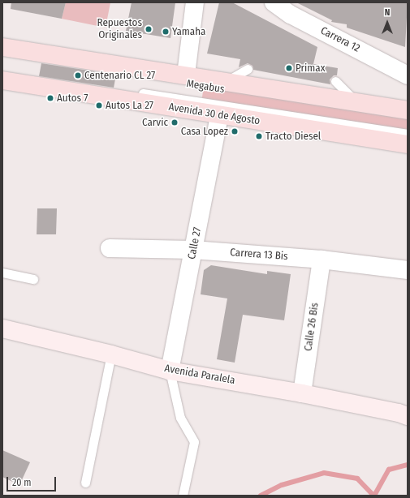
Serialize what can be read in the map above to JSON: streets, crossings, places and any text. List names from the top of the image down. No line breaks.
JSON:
{"streets":{"main road":["Avenida 30 de Agosto","Avenida Paralela"],"street":["Carrera 12","Calle 27","Carrera 13 Bis","Calle 26 Bis"],"lane":["Megabus"]},"crossings":[["Avenida 30 de Agosto","Calle 27"],["Calle 27","Carrera 13 Bis"],["Calle 27","Avenida Paralela"],["Carrera 13 Bis","Calle 26 Bis"],["Calle 26 Bis","Avenida Paralela"]],"places":["Repuestos Originales","Yamaha","Primax","Centenario CL 27","Autos 7","Autos La 27","Carvic","Casa Lopez","Tracto Diesel"],"scale_bar":"20 m","north":"top"}
